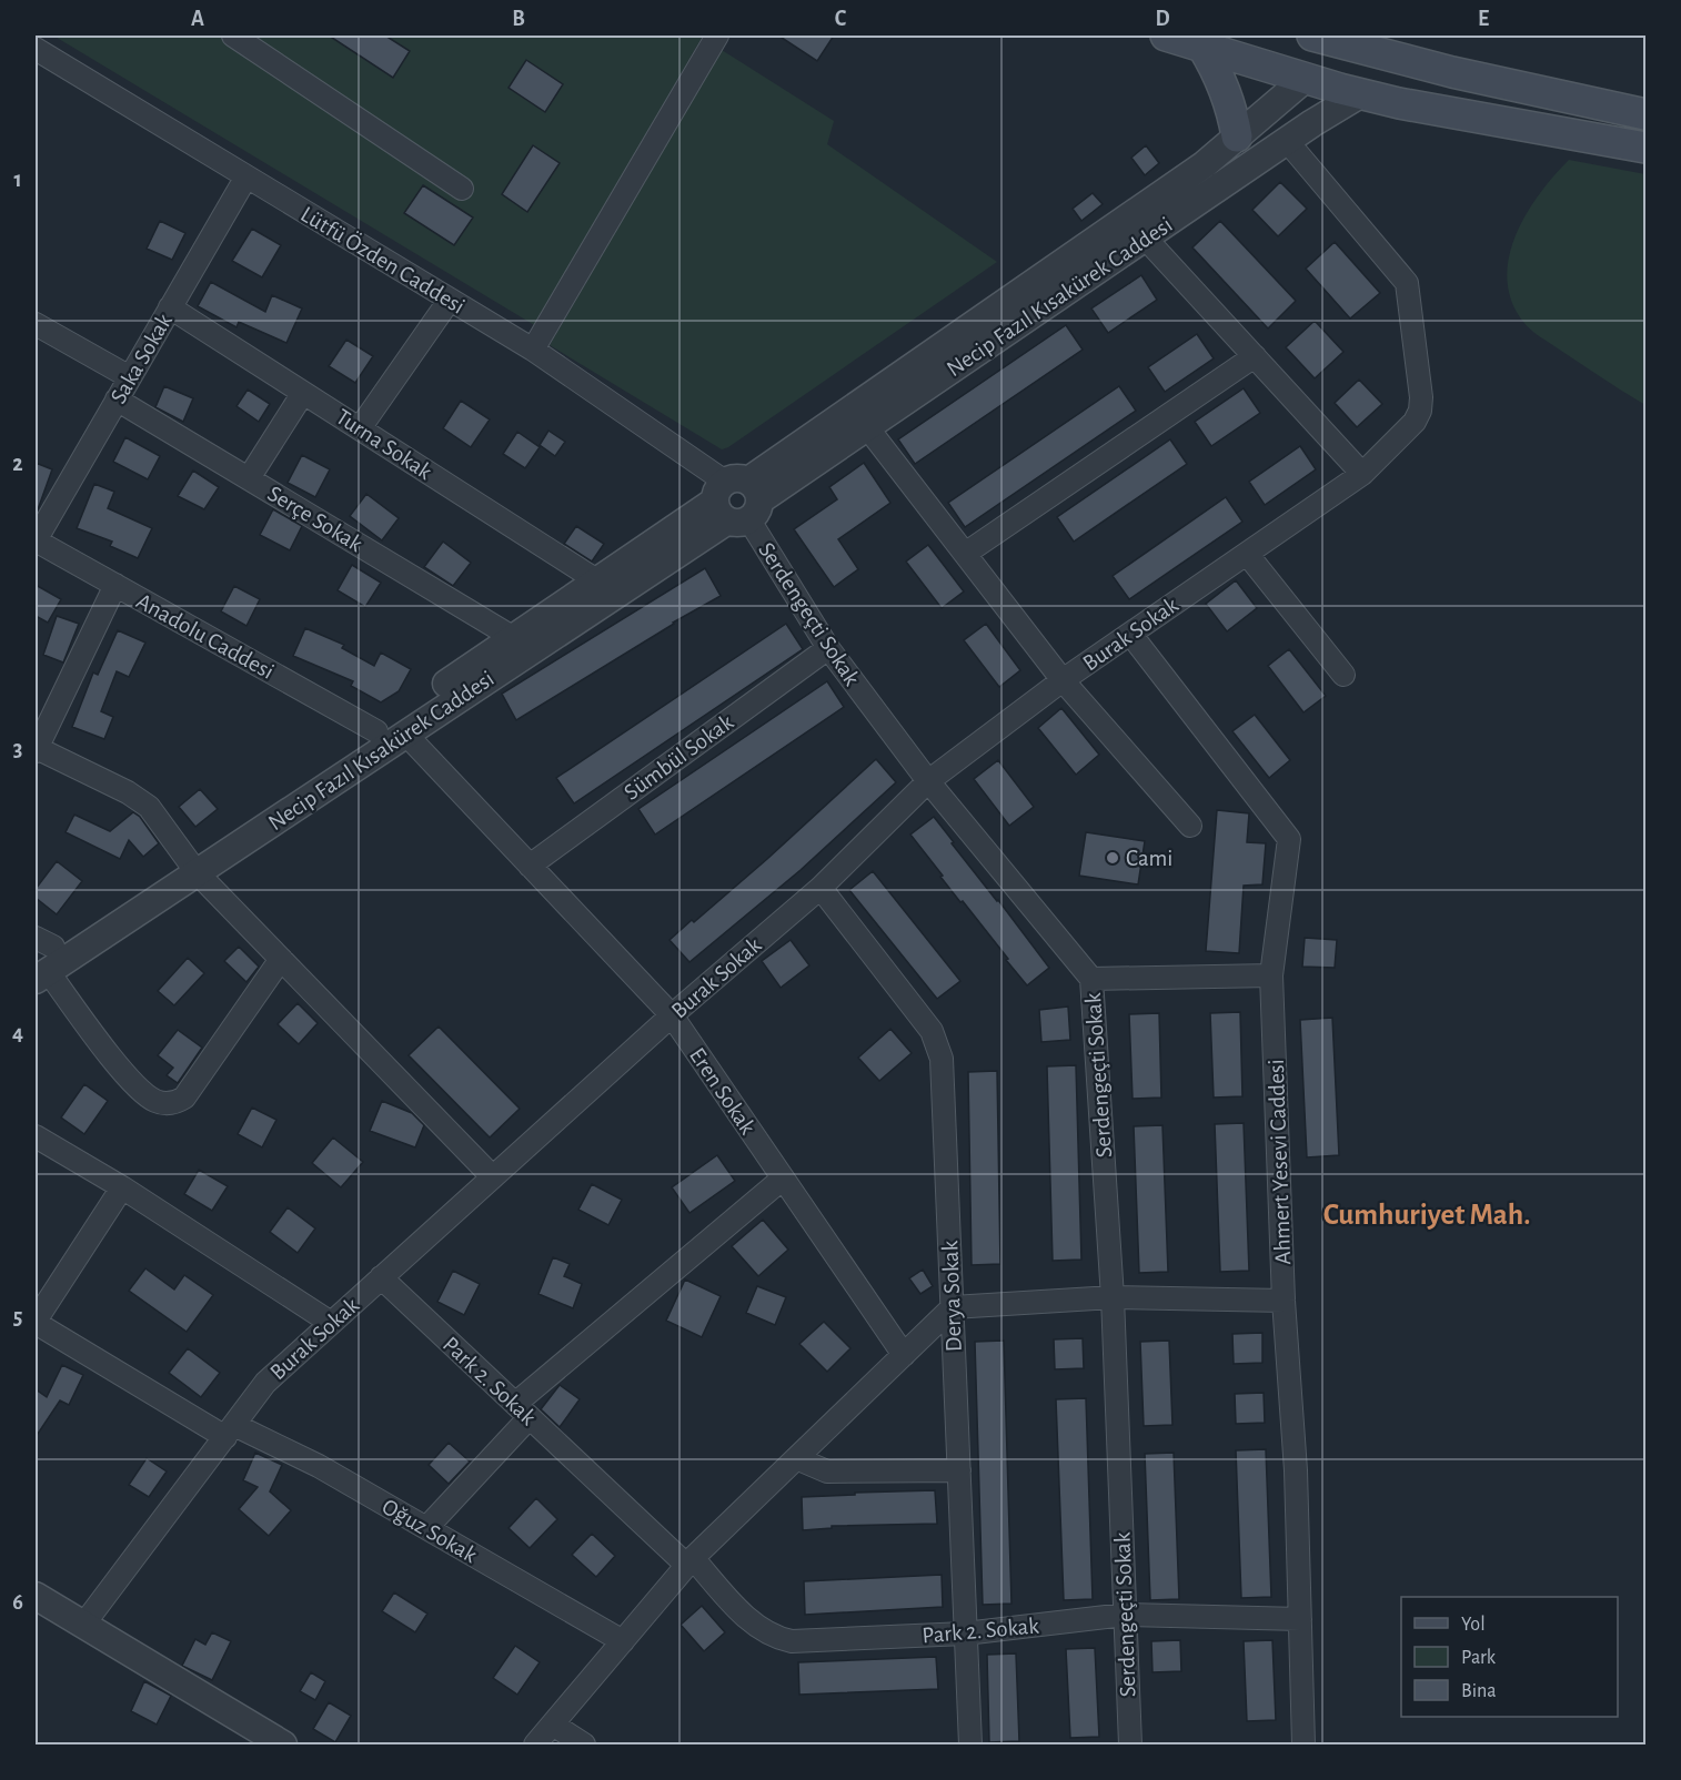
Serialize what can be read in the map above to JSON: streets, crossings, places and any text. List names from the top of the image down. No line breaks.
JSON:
{"streets":{"street":["Lütfü Özden Caddesi","Necip Fazıl Kısakürek Caddesi","Saka Sokak","Turna Sokak","Serçe Sokak","Serdengeçti Sokak","Burak Sokak","Anadolu Caddesi","Sümbül Sokak","Eren Sokak","Ahmert Yesevi Caddesi","Derya Sokak","Park 2. Sokak","Oğuz Sokak"]},"crossings":[["Lütfü Özden Caddesi","Necip Fazıl Kısakürek Caddesi"],["Lütfü Özden Caddesi","Saka Sokak"],["Lütfü Özden Caddesi","Serdengeçti Sokak"],["Necip Fazıl Kısakürek Caddesi","Turna Sokak"],["Necip Fazıl Kısakürek Caddesi","Serçe Sokak"],["Necip Fazıl Kısakürek Caddesi","Serdengeçti Sokak"],["Necip Fazıl Kısakürek Caddesi","Burak Sokak"],["Necip Fazıl Kısakürek Caddesi","Anadolu Caddesi"],["Necip Fazıl Kısakürek Caddesi","Eren Sokak"],["Saka Sokak","Turna Sokak"],["Saka Sokak","Serçe Sokak"],["Saka Sokak","Anadolu Caddesi"],["Serdengeçti Sokak","Burak Sokak"],["Serdengeçti Sokak","Sümbül Sokak"],["Serdengeçti Sokak","Park 2. Sokak"],["Burak Sokak","Eren Sokak"],["Burak Sokak","Ahmert Yesevi Caddesi"],["Burak Sokak","Derya Sokak"],["Burak Sokak","Park 2. Sokak"],["Burak Sokak","Oğuz Sokak"],["Sümbül Sokak","Eren Sokak"],["Ahmert Yesevi Caddesi","Park 2. Sokak"],["Derya Sokak","Park 2. Sokak"]],"districts":["Cumhuriyet Mah."],"places":["Cami"],"legend":["Yol","Park","Bina"],"grid":{"columns":["A","B","C","D","E"],"rows":["1","2","3","4","5","6"]}}
